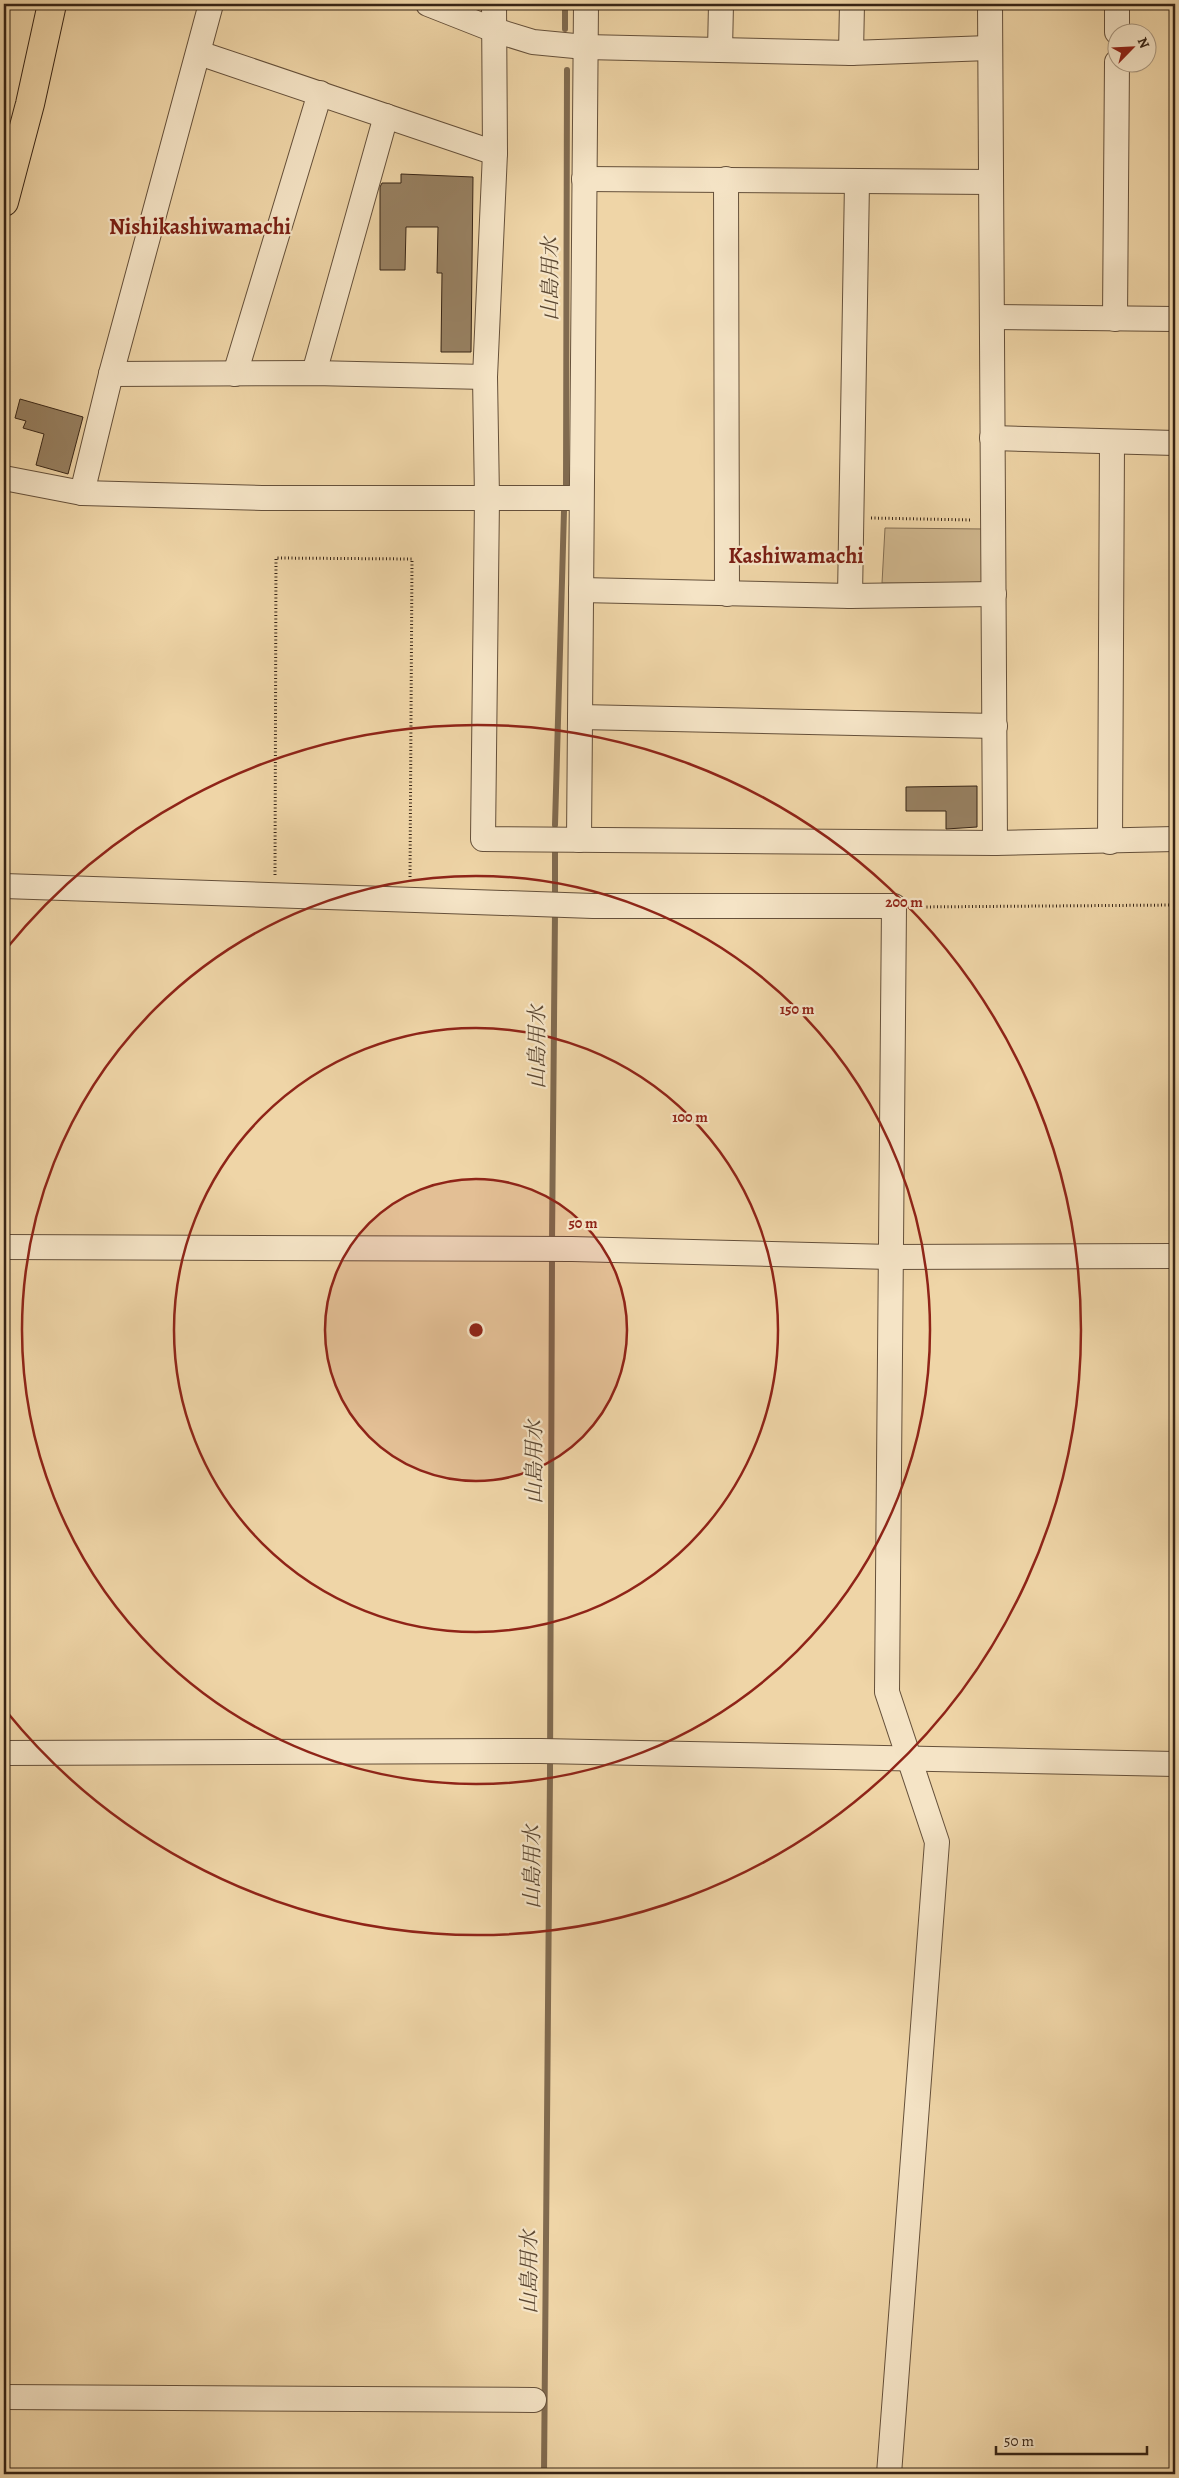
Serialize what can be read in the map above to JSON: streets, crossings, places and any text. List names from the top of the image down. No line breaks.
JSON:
{"districts":["Nishikashiwamachi","Kashiwamachi"],"water":["山島用水"],"scale_bar":"50 m","north":"top right","rings":["200 m","150 m","100 m","50 m"]}
